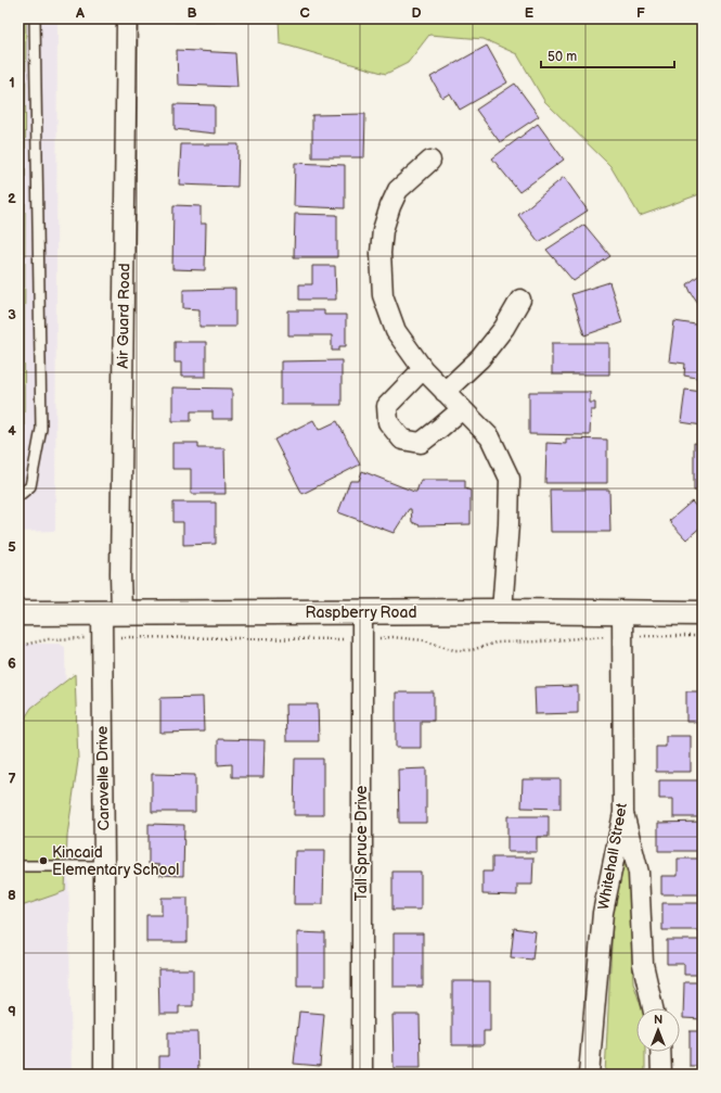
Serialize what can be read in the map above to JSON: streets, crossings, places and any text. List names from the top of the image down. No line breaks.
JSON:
{"streets":{"main road":["Raspberry Road"],"street":["Air Guard Road","Caravelle Drive","Tall Spruce Drive","Whitehall Street"]},"crossings":[["Air Guard Road","Raspberry Road"],["Air Guard Road","Caravelle Drive"],["Raspberry Road","Caravelle Drive"],["Raspberry Road","Tall Spruce Drive"],["Raspberry Road","Whitehall Street"]],"places":["Kincaid Elementary School"],"scale_bar":"50 m","north":"top","grid":{"columns":["A","B","C","D","E","F"],"rows":["1","2","3","4","5","6","7","8","9"]}}
